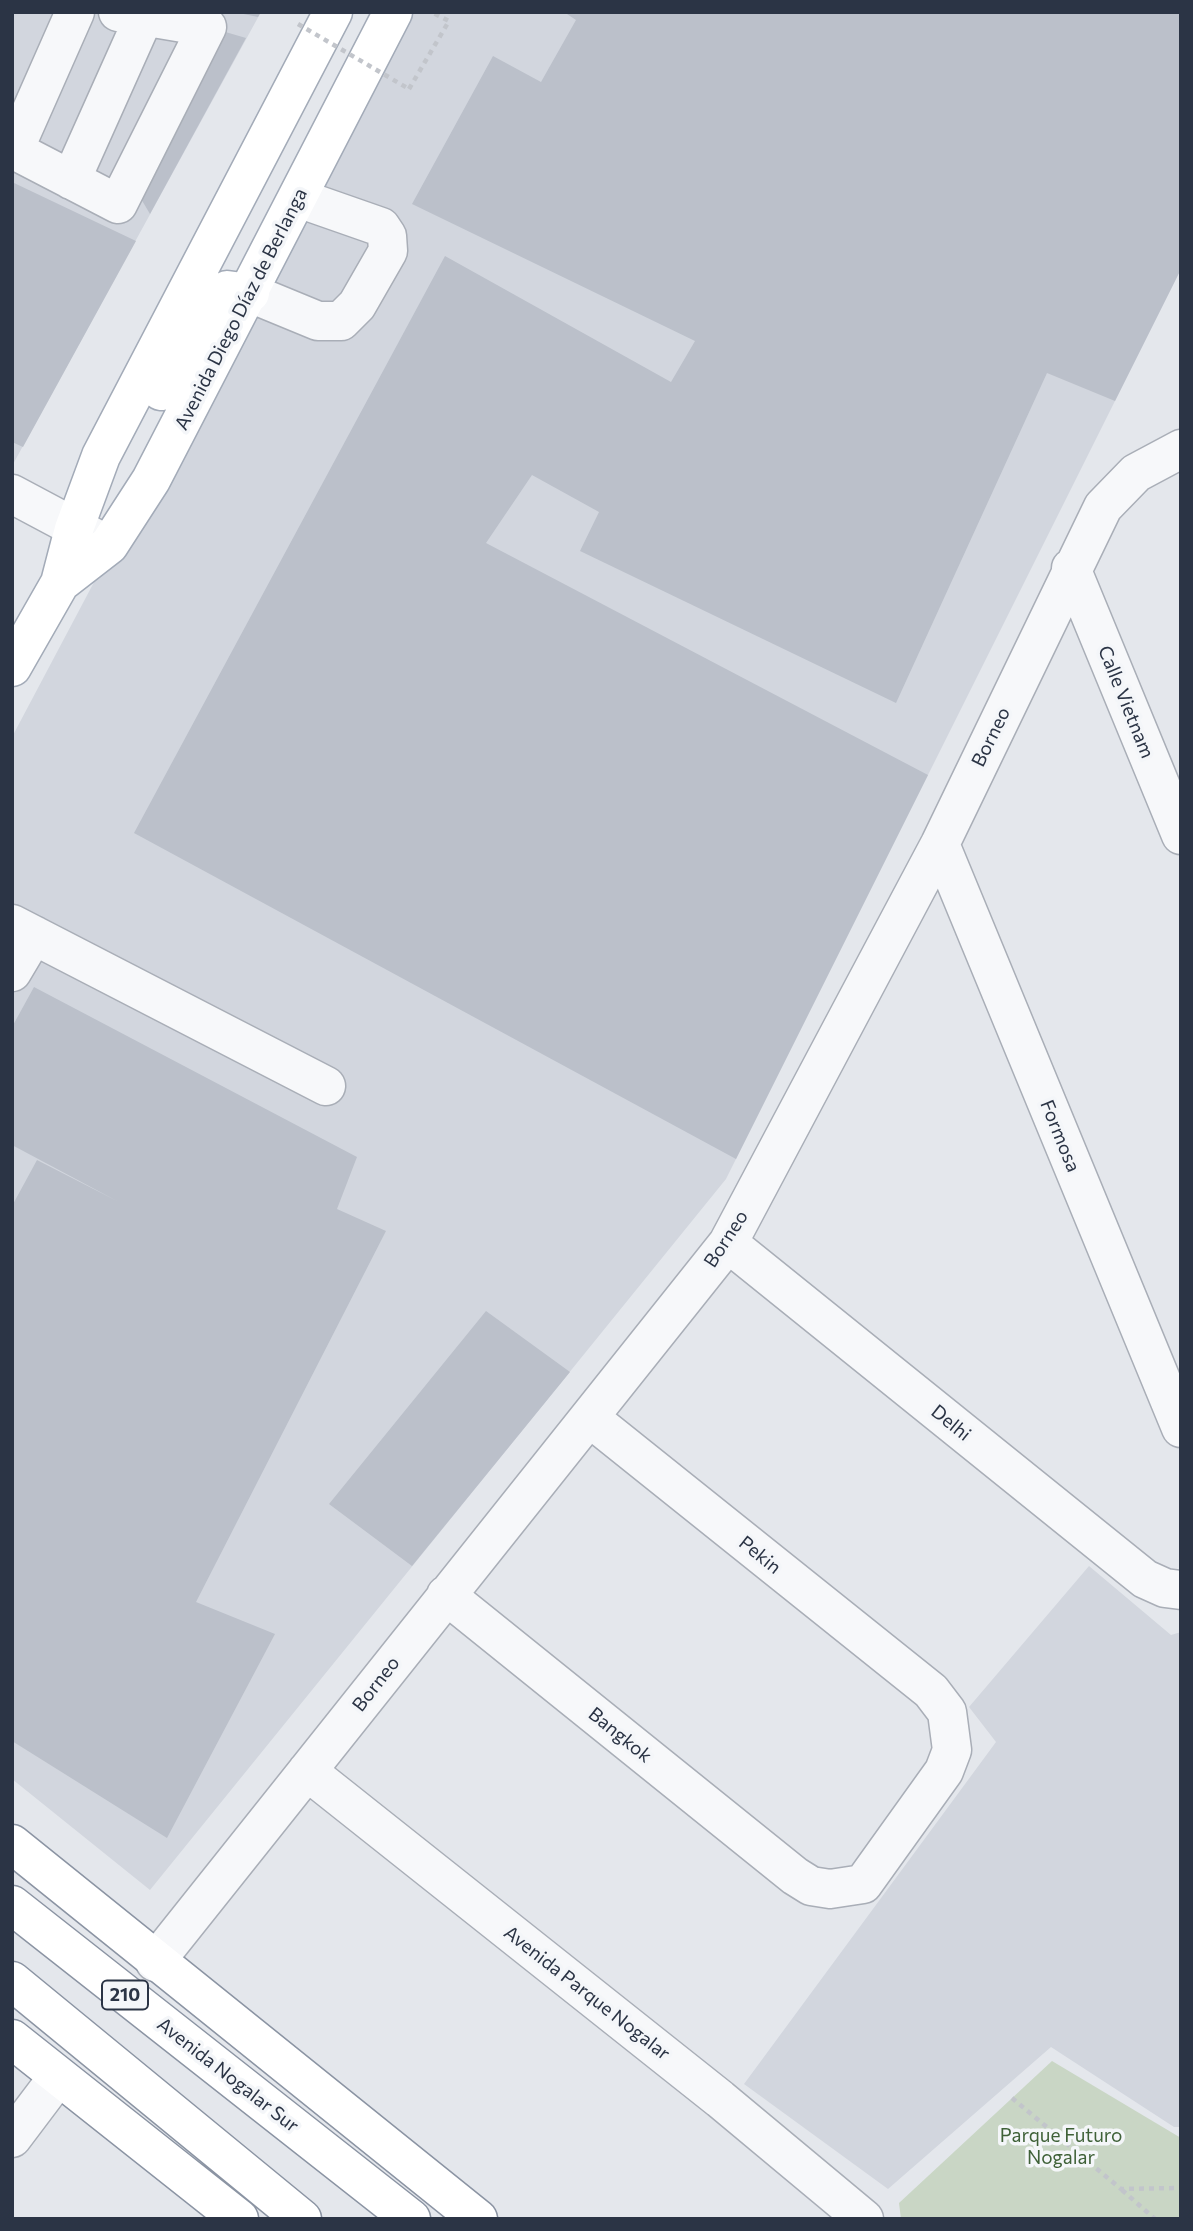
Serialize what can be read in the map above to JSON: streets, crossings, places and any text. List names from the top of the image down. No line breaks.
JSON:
{"streets":{"main road":["Avenida Diego Díaz de Berlanga","210","Avenida Nogalar Sur"],"street":["Calle Vietnam","Borneo","Formosa","Delhi","Pekin","Bangkok","Avenida Parque Nogalar"]},"crossings":[["Calle Vietnam","Borneo"],["Borneo","Formosa"],["Borneo","Delhi"],["Borneo","Pekin"],["Borneo","Bangkok"],["Borneo","Avenida Parque Nogalar"],["Pekin","Bangkok"]],"parks":["Parque Futuro Nogalar"]}
